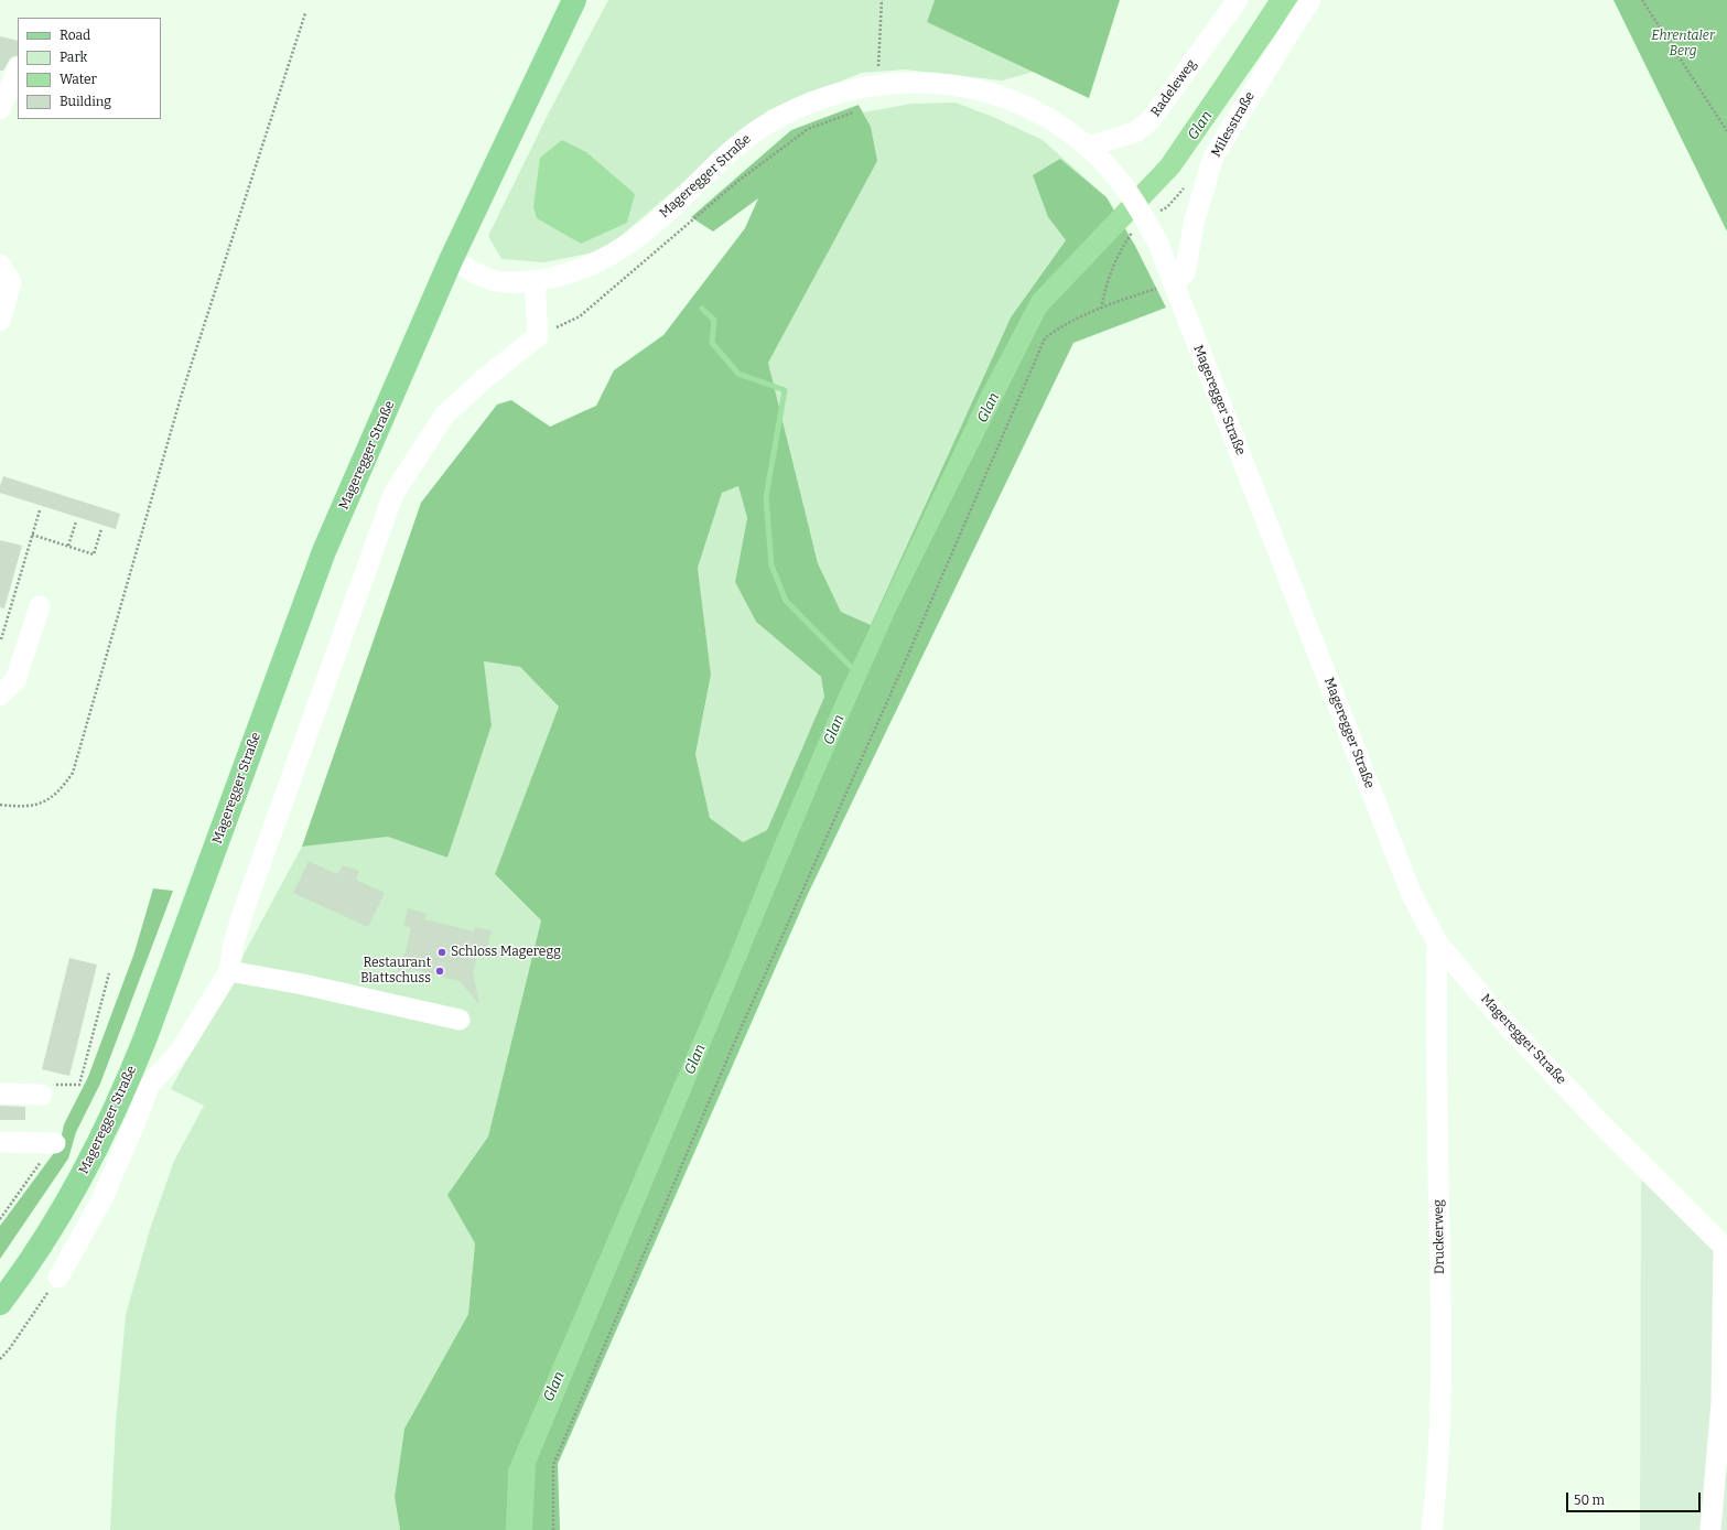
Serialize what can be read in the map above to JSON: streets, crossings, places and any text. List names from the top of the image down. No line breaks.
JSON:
{"streets":{"main road":["Mageregger Straße"],"street":["Radeleweg","Milesstraße","Druckerweg"]},"crossings":[["Radeleweg","Mageregger Straße"],["Milesstraße","Mageregger Straße"],["Mageregger Straße","Druckerweg"]],"water":["Glan"],"parks":["Ehrentaler Berg"],"places":["Schloss Mageregg","Restaurant Blattschuss"],"legend":["Road","Park","Water","Building"],"scale_bar":"50 m"}
